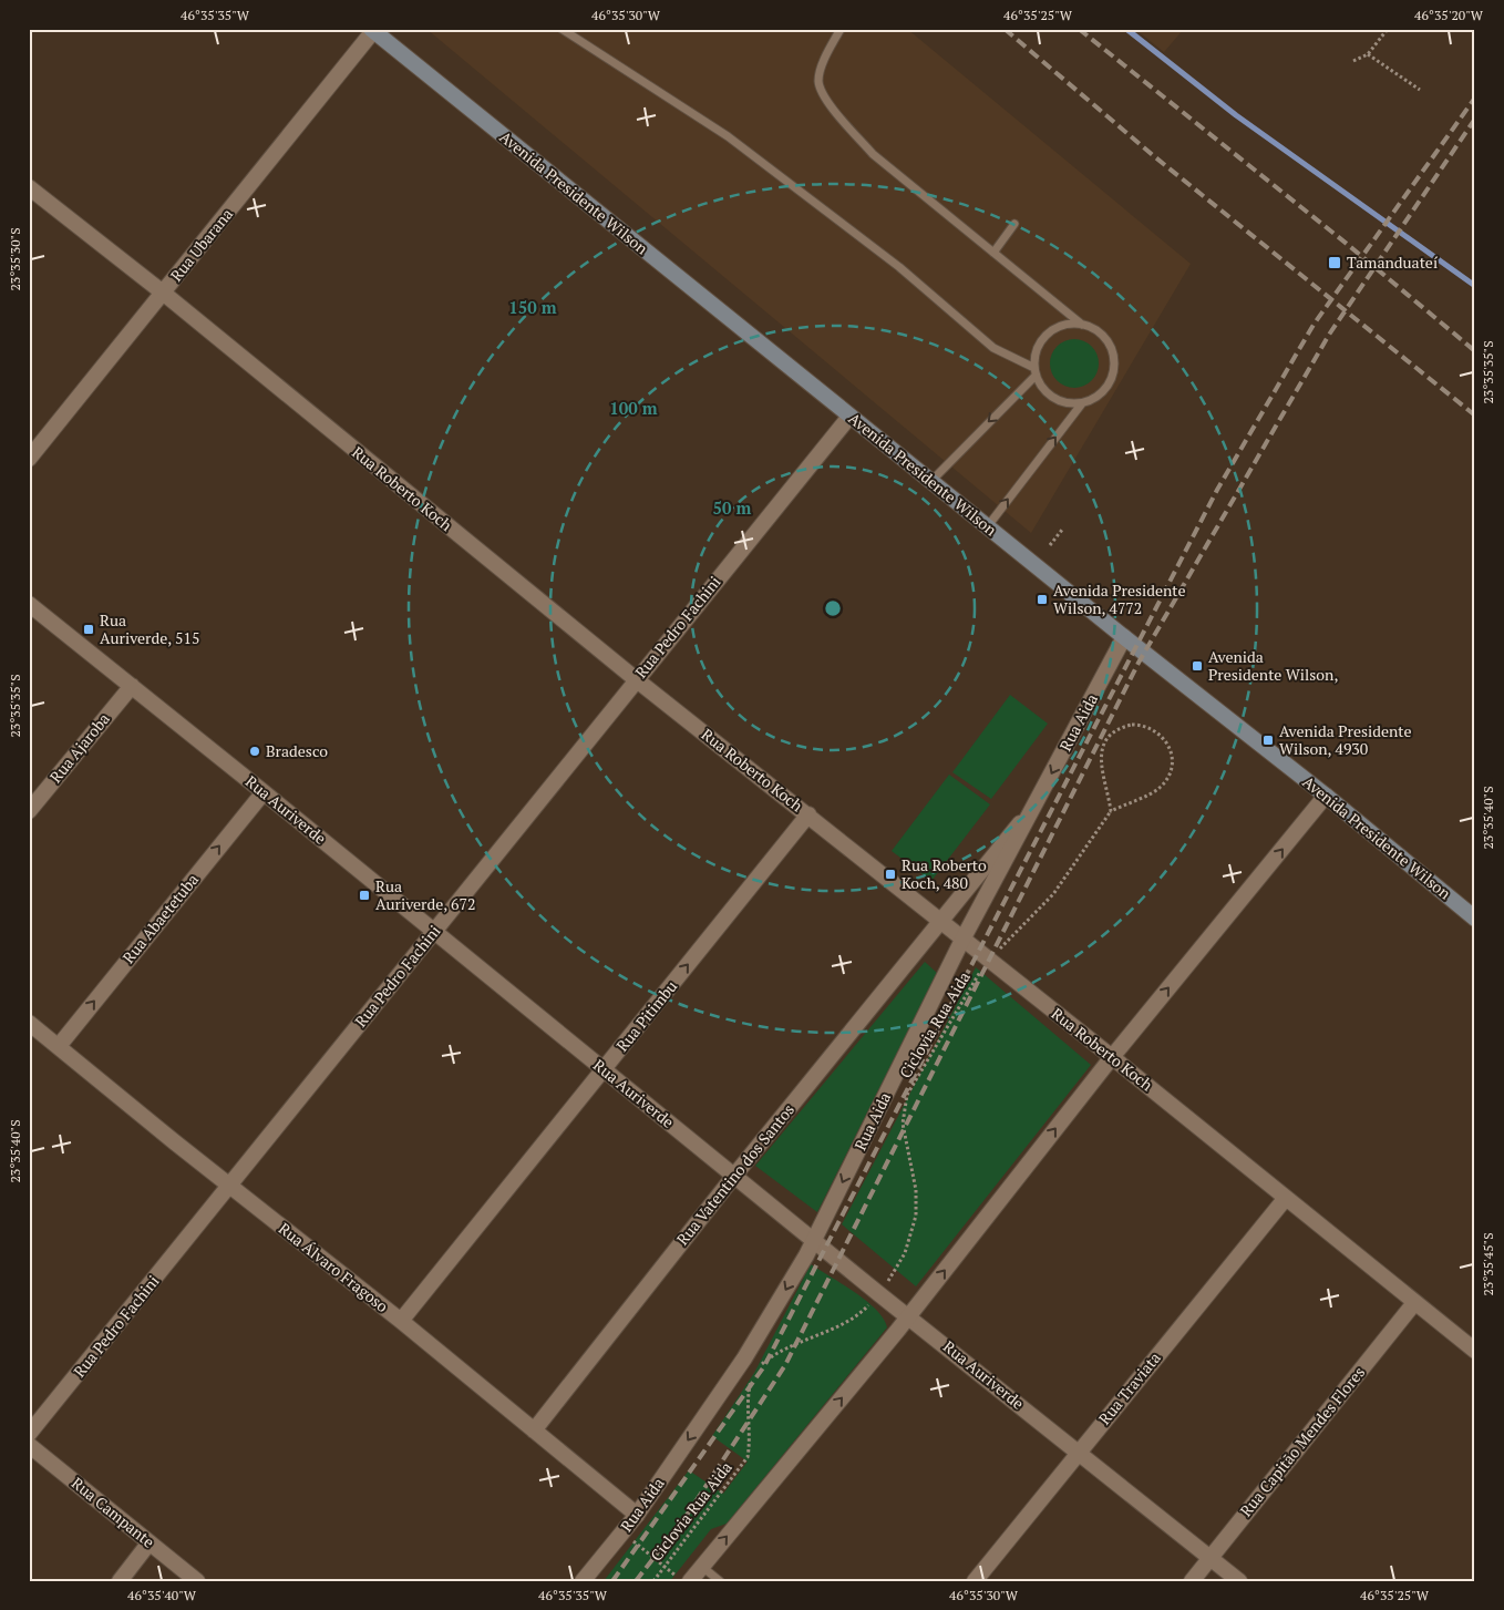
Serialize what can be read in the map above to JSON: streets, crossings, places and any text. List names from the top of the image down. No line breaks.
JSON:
{"streets":{"main road":["Avenida Presidente Wilson"],"street":["Rua Ubarana","Rua Roberto Koch","Rua Pedro Fachini","Rua Aida","Rua Ajaroba","Rua Auriverde","Rua Abaetetuba","Rua Pitimbu","Rua Vatentino dos Santos","Rua Álvaro Fragoso","Rua Traviata","Rua Capitão Mendes Flores","Rua Campante"],"path":["Ciclovia Rua Aida"]},"crossings":[["Avenida Presidente Wilson","Rua Ubarana"],["Avenida Presidente Wilson","Rua Pedro Fachini"],["Avenida Presidente Wilson","Rua Aida"],["Rua Ubarana","Rua Roberto Koch"],["Rua Roberto Koch","Rua Pedro Fachini"],["Rua Roberto Koch","Rua Aida"],["Rua Roberto Koch","Rua Pitimbu"],["Rua Roberto Koch","Ciclovia Rua Aida"],["Rua Roberto Koch","Rua Vatentino dos Santos"],["Rua Roberto Koch","Rua Traviata"],["Rua Roberto Koch","Rua Capitão Mendes Flores"],["Rua Pedro Fachini","Rua Auriverde"],["Rua Pedro Fachini","Rua Álvaro Fragoso"],["Rua Aida","Rua Auriverde"],["Rua Aida","Rua Vatentino dos Santos"],["Rua Aida","Rua Álvaro Fragoso"],["Rua Ajaroba","Rua Auriverde"],["Rua Auriverde","Rua Abaetetuba"],["Rua Auriverde","Rua Pitimbu"],["Rua Auriverde","Ciclovia Rua Aida"],["Rua Auriverde","Rua Vatentino dos Santos"],["Rua Auriverde","Rua Traviata"],["Rua Auriverde","Rua Capitão Mendes Flores"],["Rua Abaetetuba","Rua Álvaro Fragoso"],["Rua Pitimbu","Rua Álvaro Fragoso"],["Rua Vatentino dos Santos","Rua Álvaro Fragoso"]],"one_way":["Rua Abaetetuba","Rua Pitimbu"],"places":{"transit":["Tamanduateí","Avenida Presidente Wilson, 4772","Rua Auriverde, 515","Avenida Presidente Wilson,","Avenida Presidente Wilson, 4930","Rua Roberto Koch, 480","Rua Auriverde, 672"],"other":["Bradesco"]},"coordinates":["46°35'35\"W","46°35'30\"W","46°35'25\"W","46°35'20\"W","23°35'30\"S","23°35'35\"S","23°35'40\"S","23°35'45\"S","46°35'40\"W"],"rings":["150 m","100 m","50 m"]}
